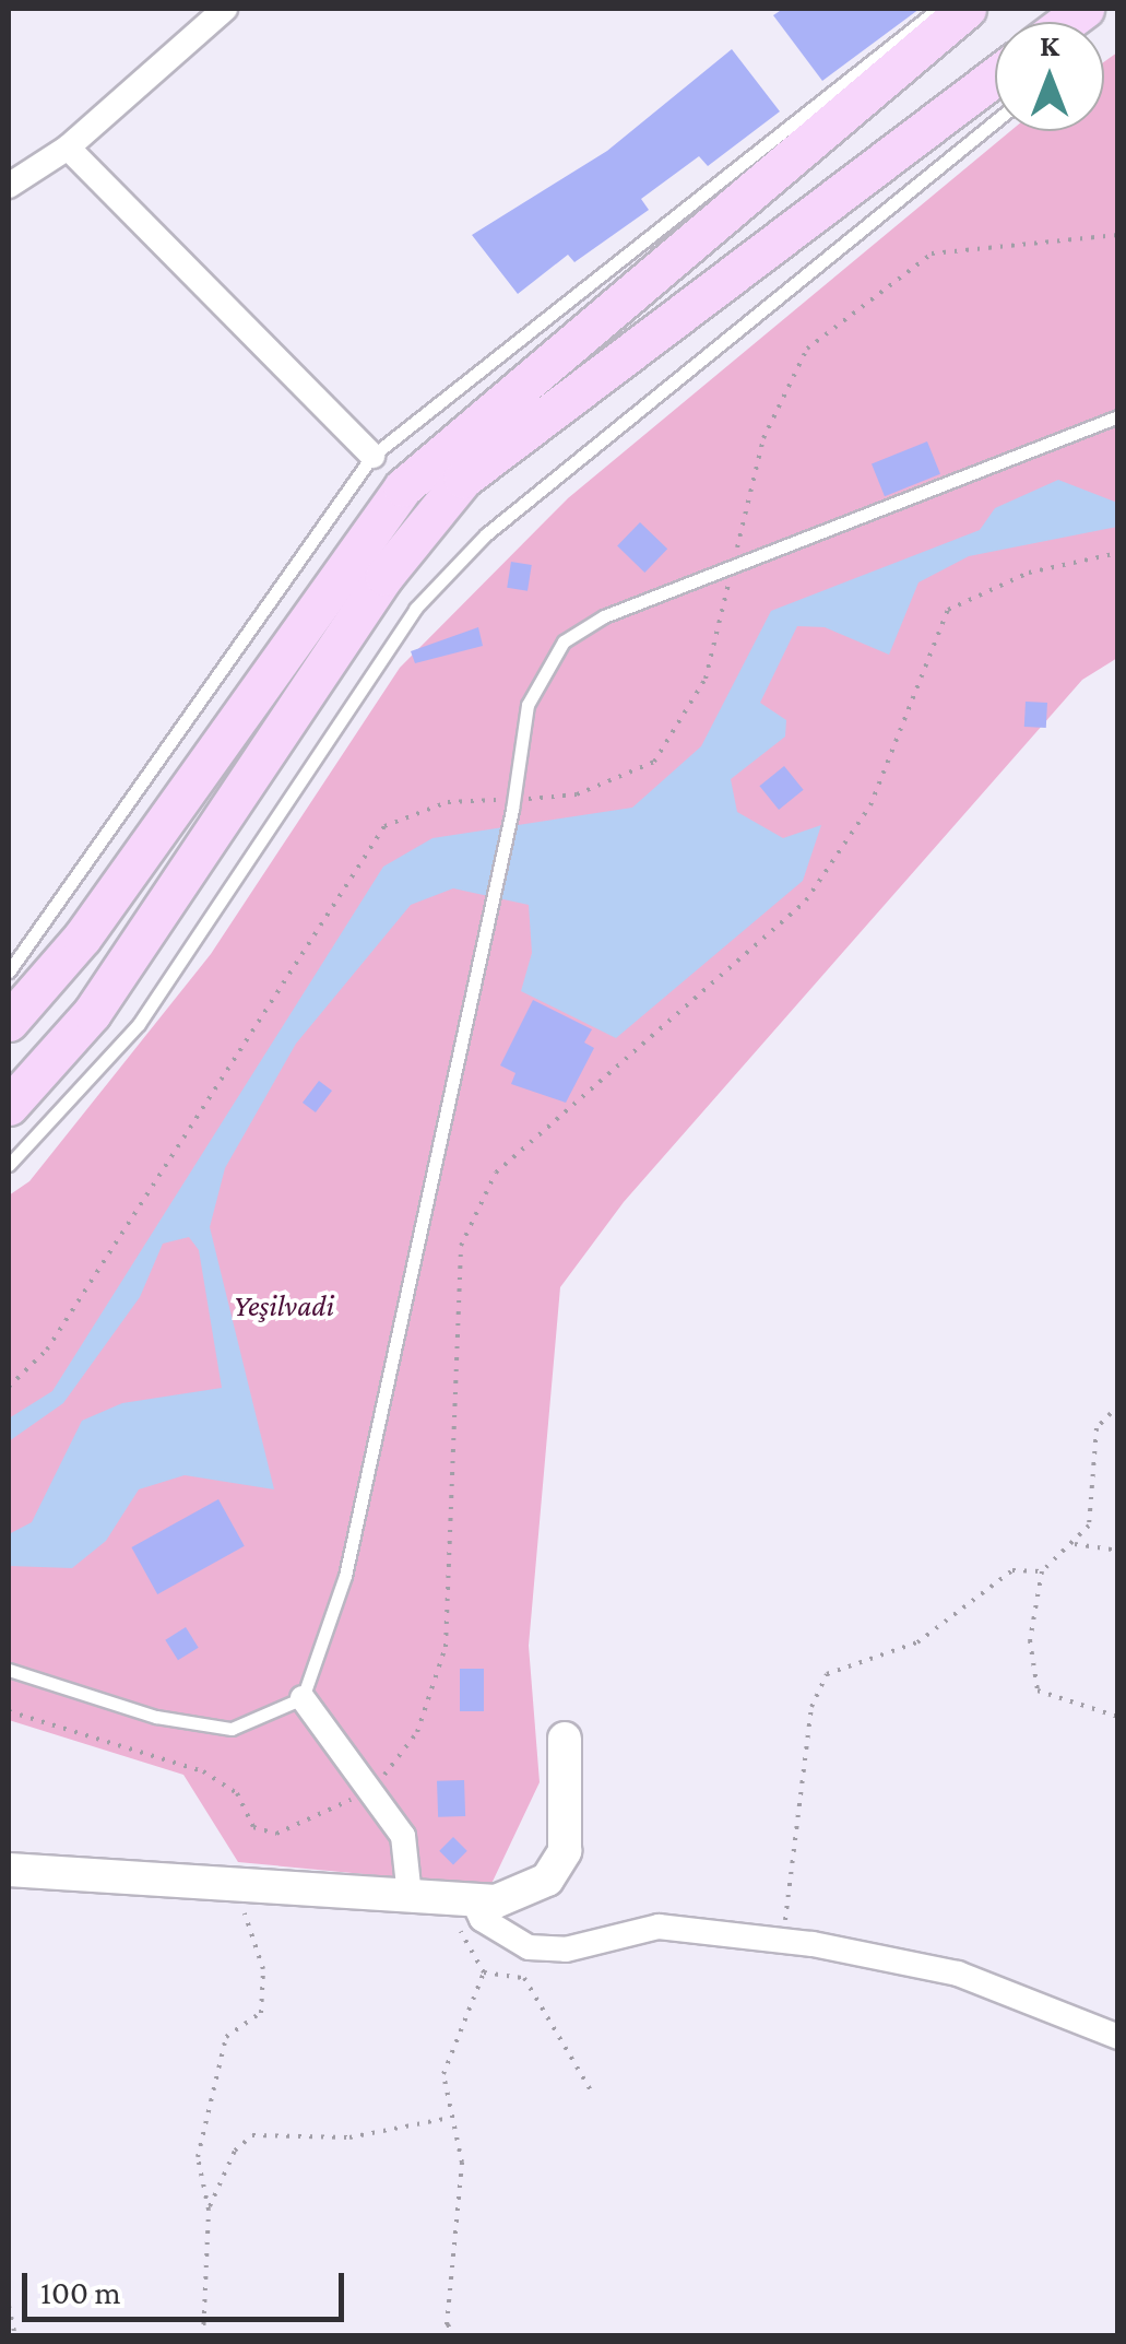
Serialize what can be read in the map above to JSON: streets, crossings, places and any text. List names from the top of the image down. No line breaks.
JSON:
{"parks":["Yeşilvadi"],"scale_bar":"100 m","north":"top"}
